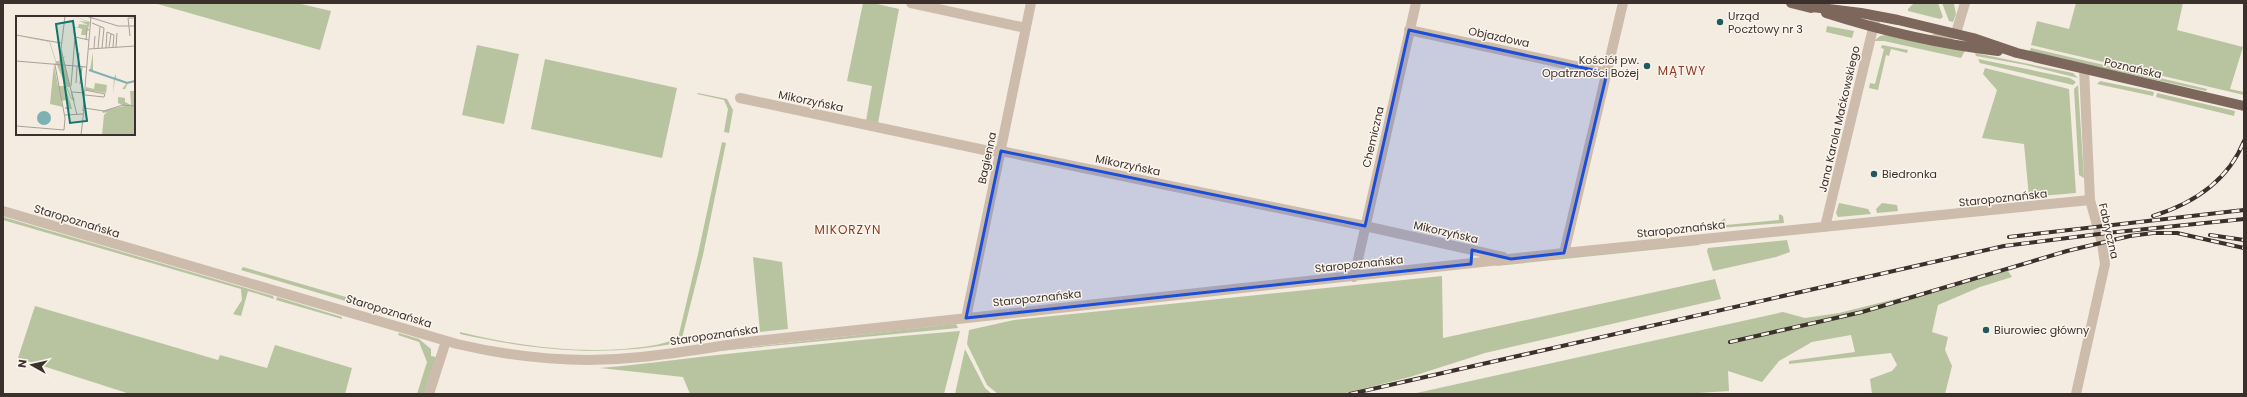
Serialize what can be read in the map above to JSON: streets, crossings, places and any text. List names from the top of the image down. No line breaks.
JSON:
{"streets":{"main road":["Poznańska"],"street":["Objazdowa","Mikorzyńska","Jana Karola Maćkowskiego","Chemiczna","Bagienna","Staropoznańska","Fabryczna"]},"crossings":[["Objazdowa","Chemiczna"],["Poznańska","Jana Karola Maćkowskiego"],["Poznańska","Fabryczna"],["Mikorzyńska","Chemiczna"],["Mikorzyńska","Bagienna"],["Mikorzyńska","Staropoznańska"],["Jana Karola Maćkowskiego","Staropoznańska"],["Chemiczna","Staropoznańska"],["Bagienna","Staropoznańska"],["Staropoznańska","Fabryczna"]],"districts":["MĄTWY","MIKORZYN"],"places":["Urząd Pocztowy nr 3","Kościół pw. Opatrzności Bożej","Biedronka","Biurowiec główny"],"north":"left"}
